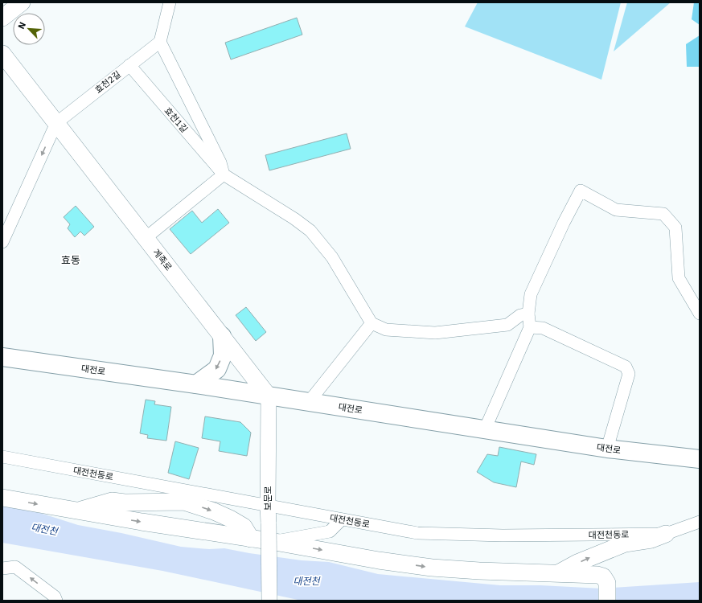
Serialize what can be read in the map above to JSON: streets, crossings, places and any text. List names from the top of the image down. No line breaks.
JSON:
{"streets":{"main road":["계족로","대전로"],"street":["효천2길","효천1길","대전천동로","보문로"]},"crossings":[["효천2길","효천1길"],["효천2길","계족로"],["계족로","대전로"],["계족로","보문로"],["대전로","보문로"],["대전천동로","보문로"]],"districts":["효동"],"water":["대전천"],"north":"top left"}
